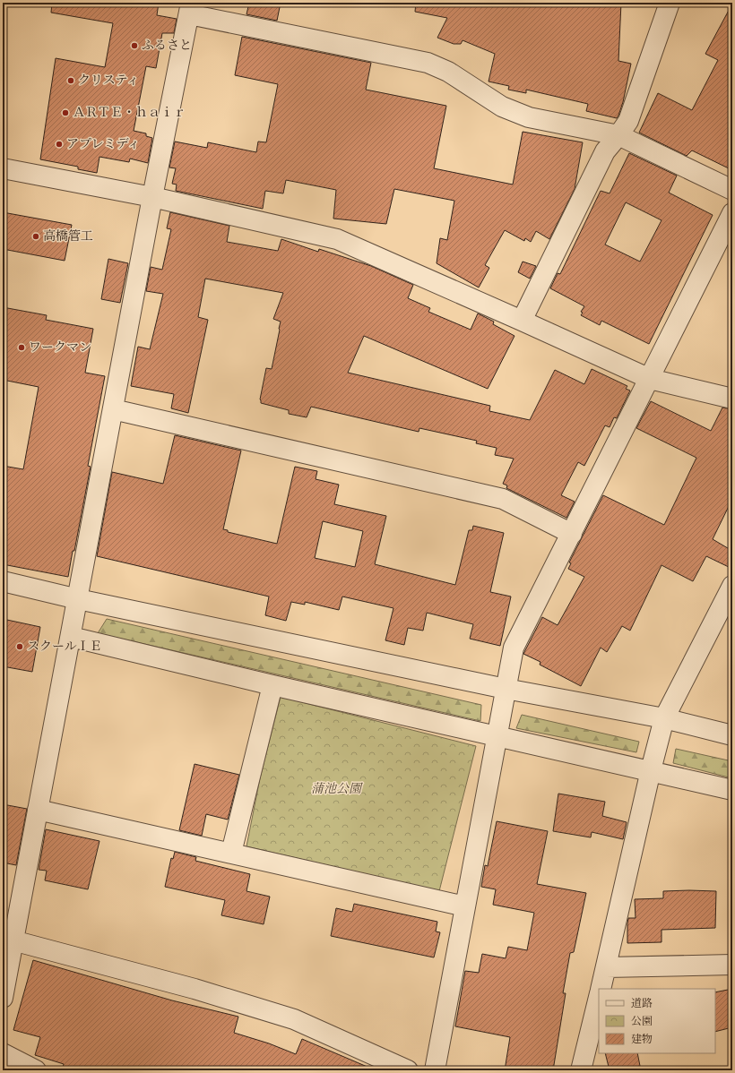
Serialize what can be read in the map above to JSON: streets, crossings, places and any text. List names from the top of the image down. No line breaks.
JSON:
{"parks":["蒲池公園"],"places":["ふるさと","クリスティ","ＡＲＴＥ・ｈａｉｒ","アプレミディ","高橋管工","ワークマン","スクールＩＥ"],"legend":["道路","公園","建物"]}
